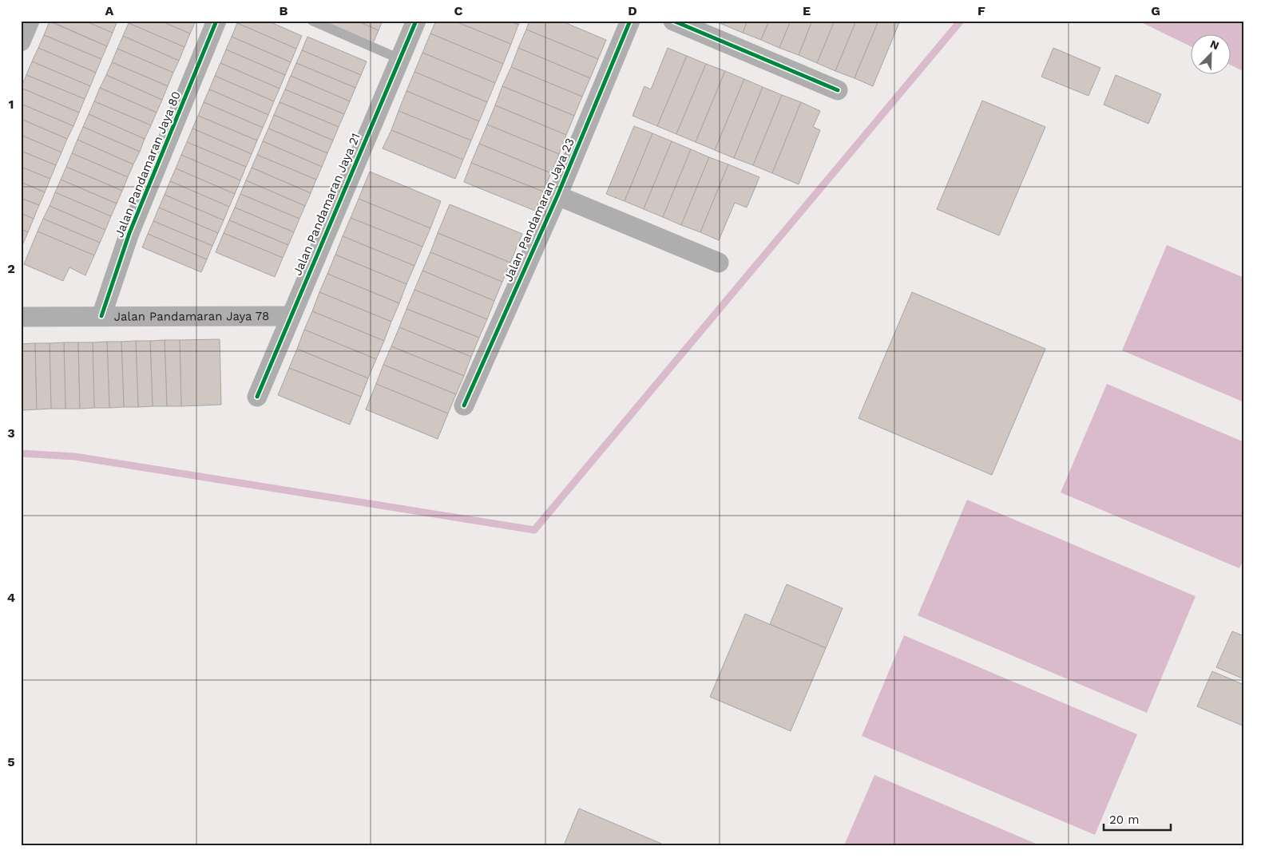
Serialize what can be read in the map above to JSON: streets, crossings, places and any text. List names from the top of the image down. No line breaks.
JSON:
{"streets":{"street":["Jalan Pandamaran Jaya 80","Jalan Pandamaran Jaya 21","Jalan Pandamaran Jaya 23","Jalan Pandamaran Jaya 78"]},"crossings":[["Jalan Pandamaran Jaya 80","Jalan Pandamaran Jaya 78"],["Jalan Pandamaran Jaya 21","Jalan Pandamaran Jaya 78"]],"scale_bar":"20 m","north":"top right","grid":{"columns":["A","B","C","D","E","F","G"],"rows":["1","2","3","4","5"]}}
